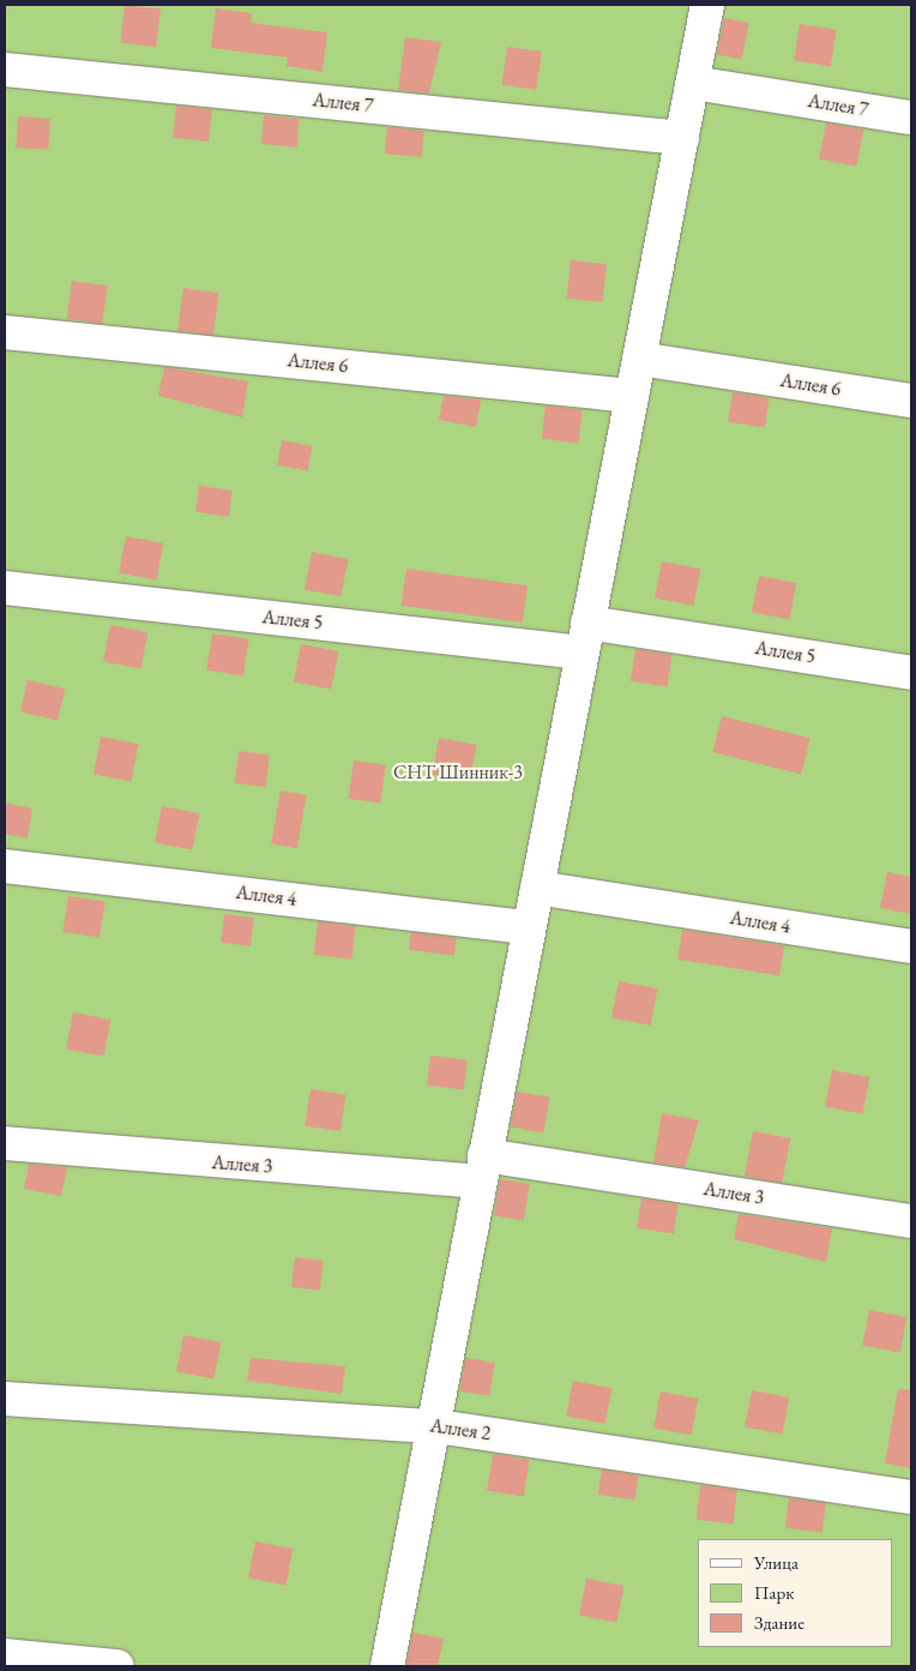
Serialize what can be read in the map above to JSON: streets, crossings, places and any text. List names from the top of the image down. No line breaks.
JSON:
{"streets":{"lane":["Аллея 7","Аллея 6","Аллея 5","Аллея 4","Аллея 3","Аллея 2"]},"parks":["СНТ Шинник-3"],"legend":["Улица","Парк","Здание"]}
